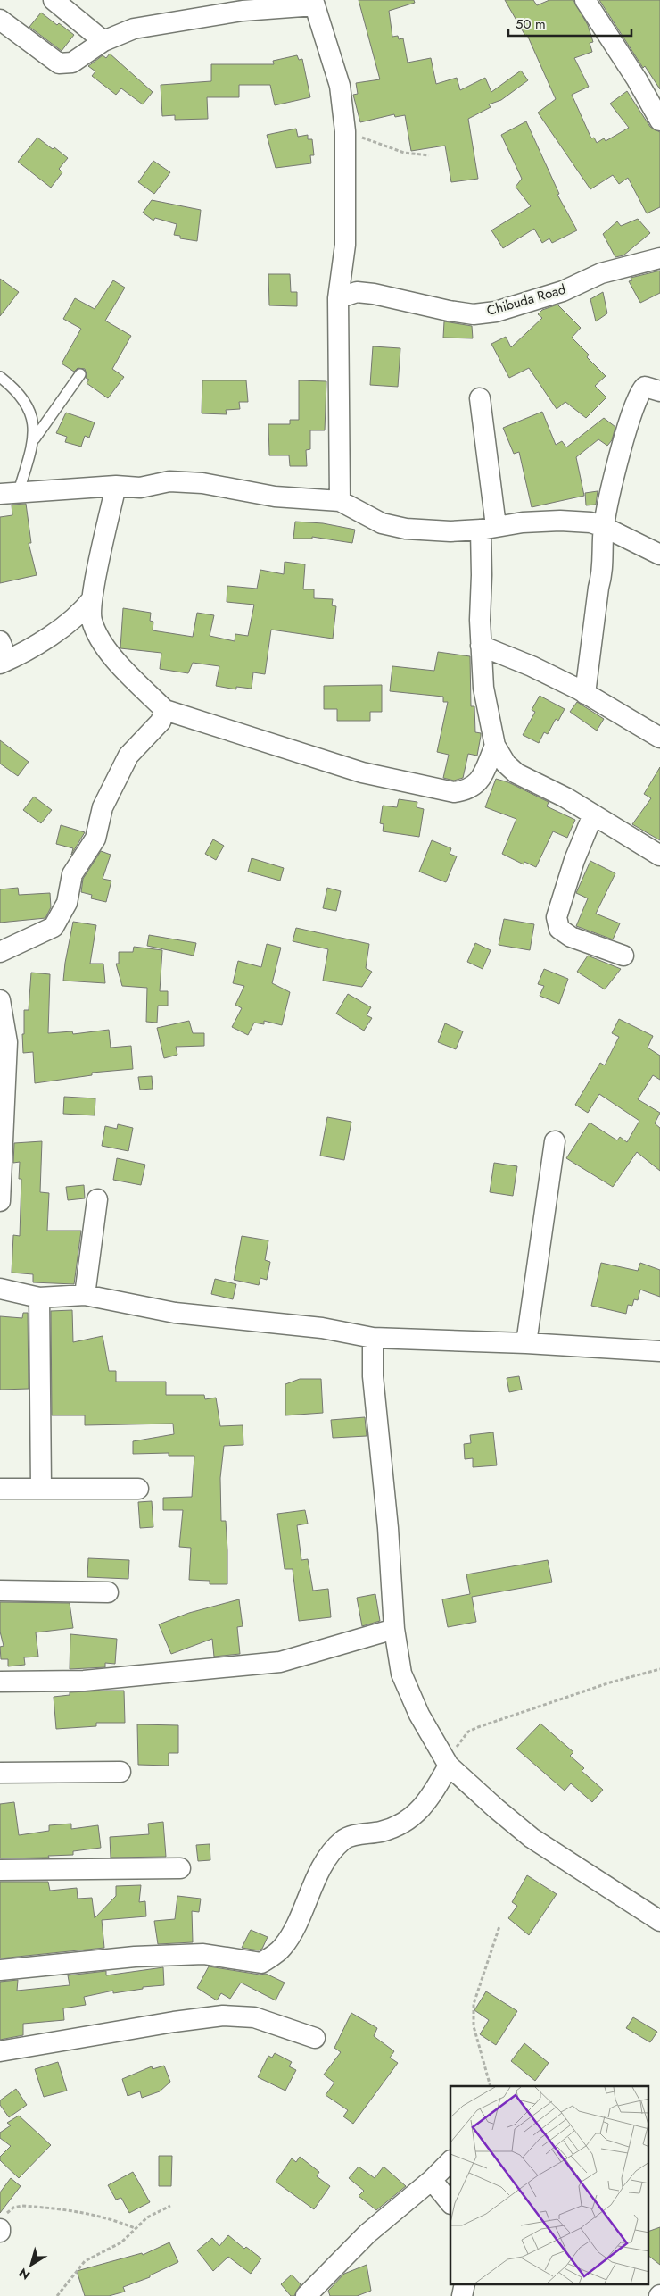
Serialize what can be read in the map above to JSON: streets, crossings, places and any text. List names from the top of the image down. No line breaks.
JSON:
{"streets":{"street":["Chibuda Road"]},"scale_bar":"50 m","north":"bottom left"}
